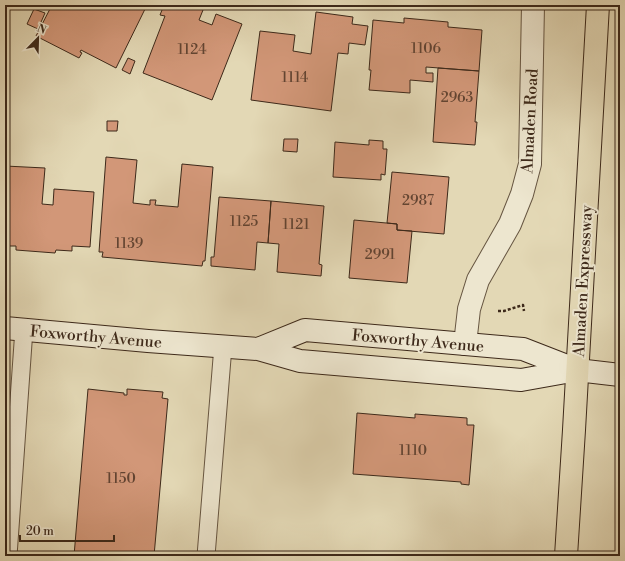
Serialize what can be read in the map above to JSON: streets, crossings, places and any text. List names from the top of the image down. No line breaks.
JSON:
{"streets":{"main road":["Almaden Expressway"],"street":["Almaden Road","Foxworthy Avenue"]},"crossings":[["Almaden Road","Foxworthy Avenue"],["Almaden Expressway","Foxworthy Avenue"]],"house_numbers":["1106","1124","1114","2963","2987","1125","1121","1139","2991","1110","1150"],"scale_bar":"20 m","north":"top right"}
